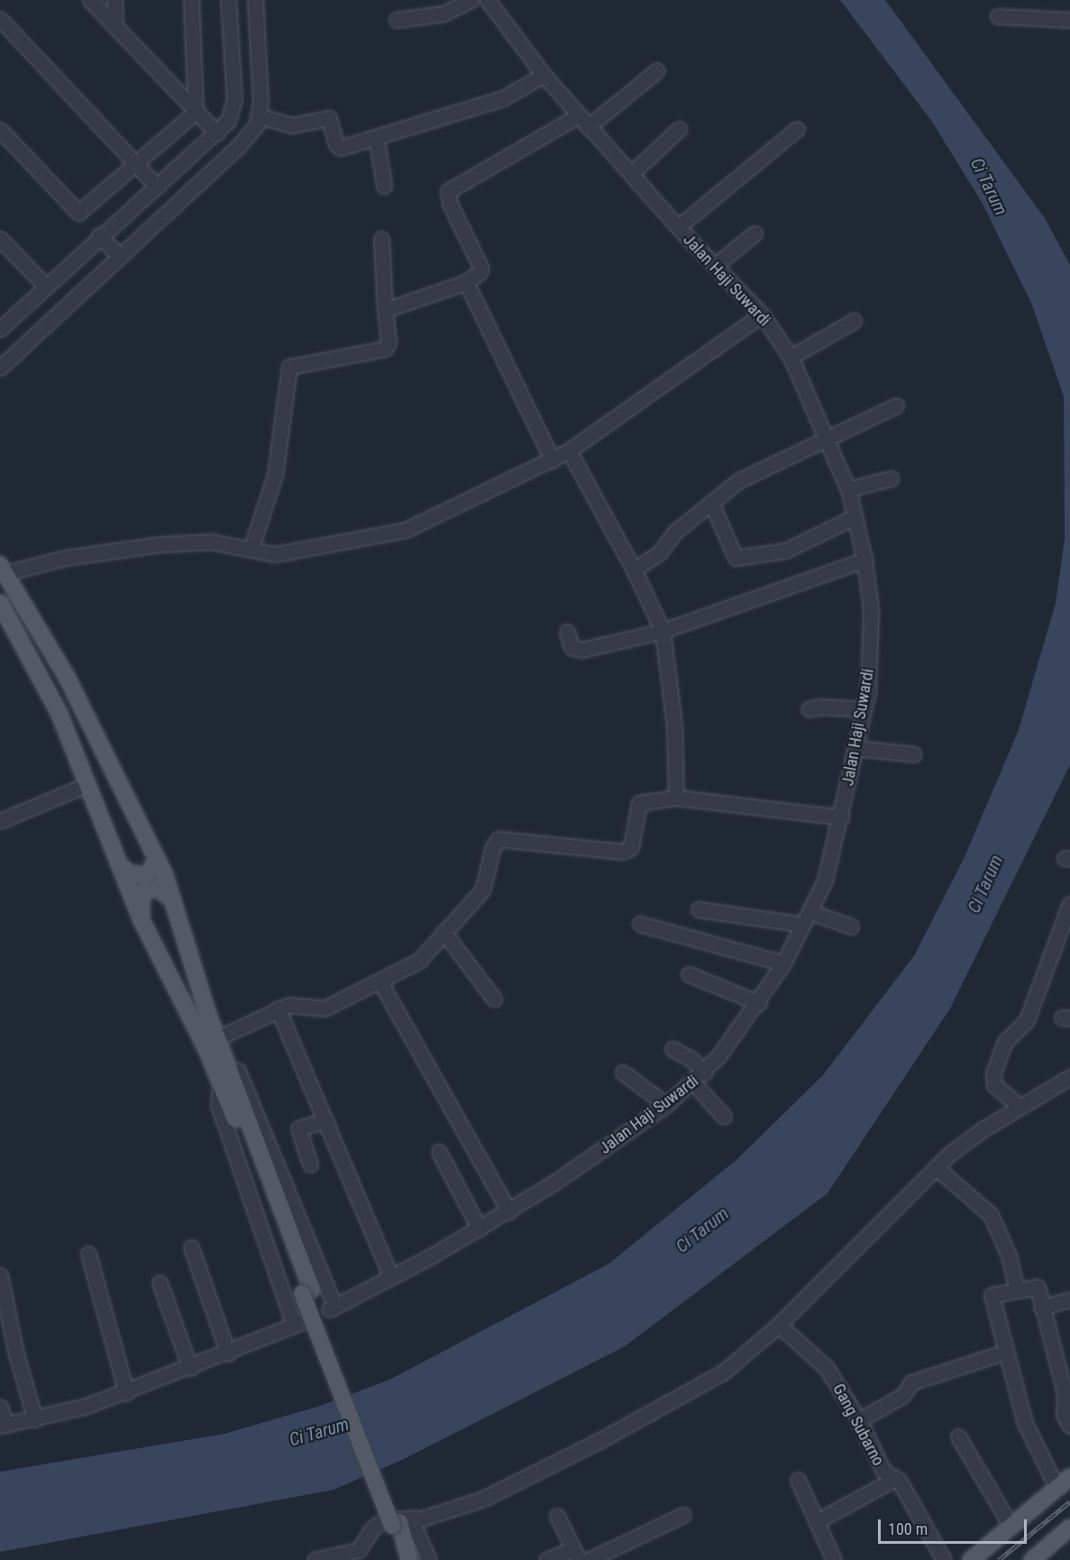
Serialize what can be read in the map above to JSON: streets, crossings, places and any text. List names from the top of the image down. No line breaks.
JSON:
{"streets":{"street":["Jalan Haji Suwardi","Gang Subarno"]},"water":["Ci Tarum"],"scale_bar":"100 m"}
